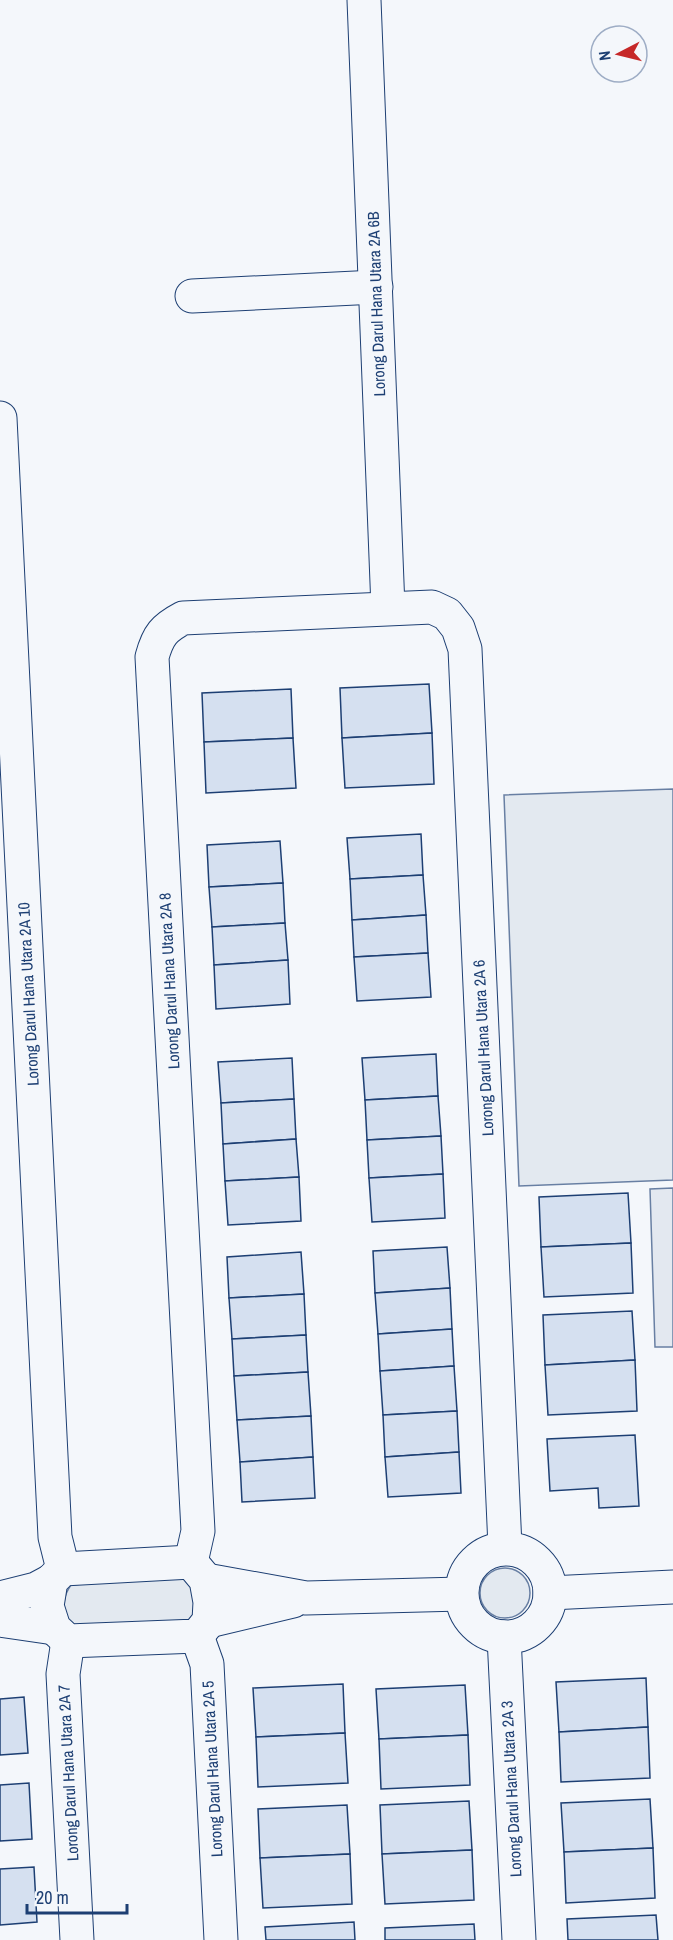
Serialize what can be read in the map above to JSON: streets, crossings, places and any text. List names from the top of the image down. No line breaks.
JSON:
{"streets":{"street":["Lorong Darul Hana Utara 2A 6B","Lorong Darul Hana Utara 2A 8","Lorong Darul Hana Utara 2A 10","Lorong Darul Hana Utara 2A 6","Lorong Darul Hana Utara 2A 5","Lorong Darul Hana Utara 2A 7","Lorong Darul Hana Utara 2A 3"]},"crossings":[["Lorong Darul Hana Utara 2A 6B","Lorong Darul Hana Utara 2A 8"],["Lorong Darul Hana Utara 2A 6B","Lorong Darul Hana Utara 2A 6"],["Lorong Darul Hana Utara 2A 8","Lorong Darul Hana Utara 2A 6"],["Lorong Darul Hana Utara 2A 8","Lorong Darul Hana Utara 2A 5"],["Lorong Darul Hana Utara 2A 10","Lorong Darul Hana Utara 2A 7"],["Lorong Darul Hana Utara 2A 6","Lorong Darul Hana Utara 2A 3"]],"scale_bar":"20 m","north":"left"}
